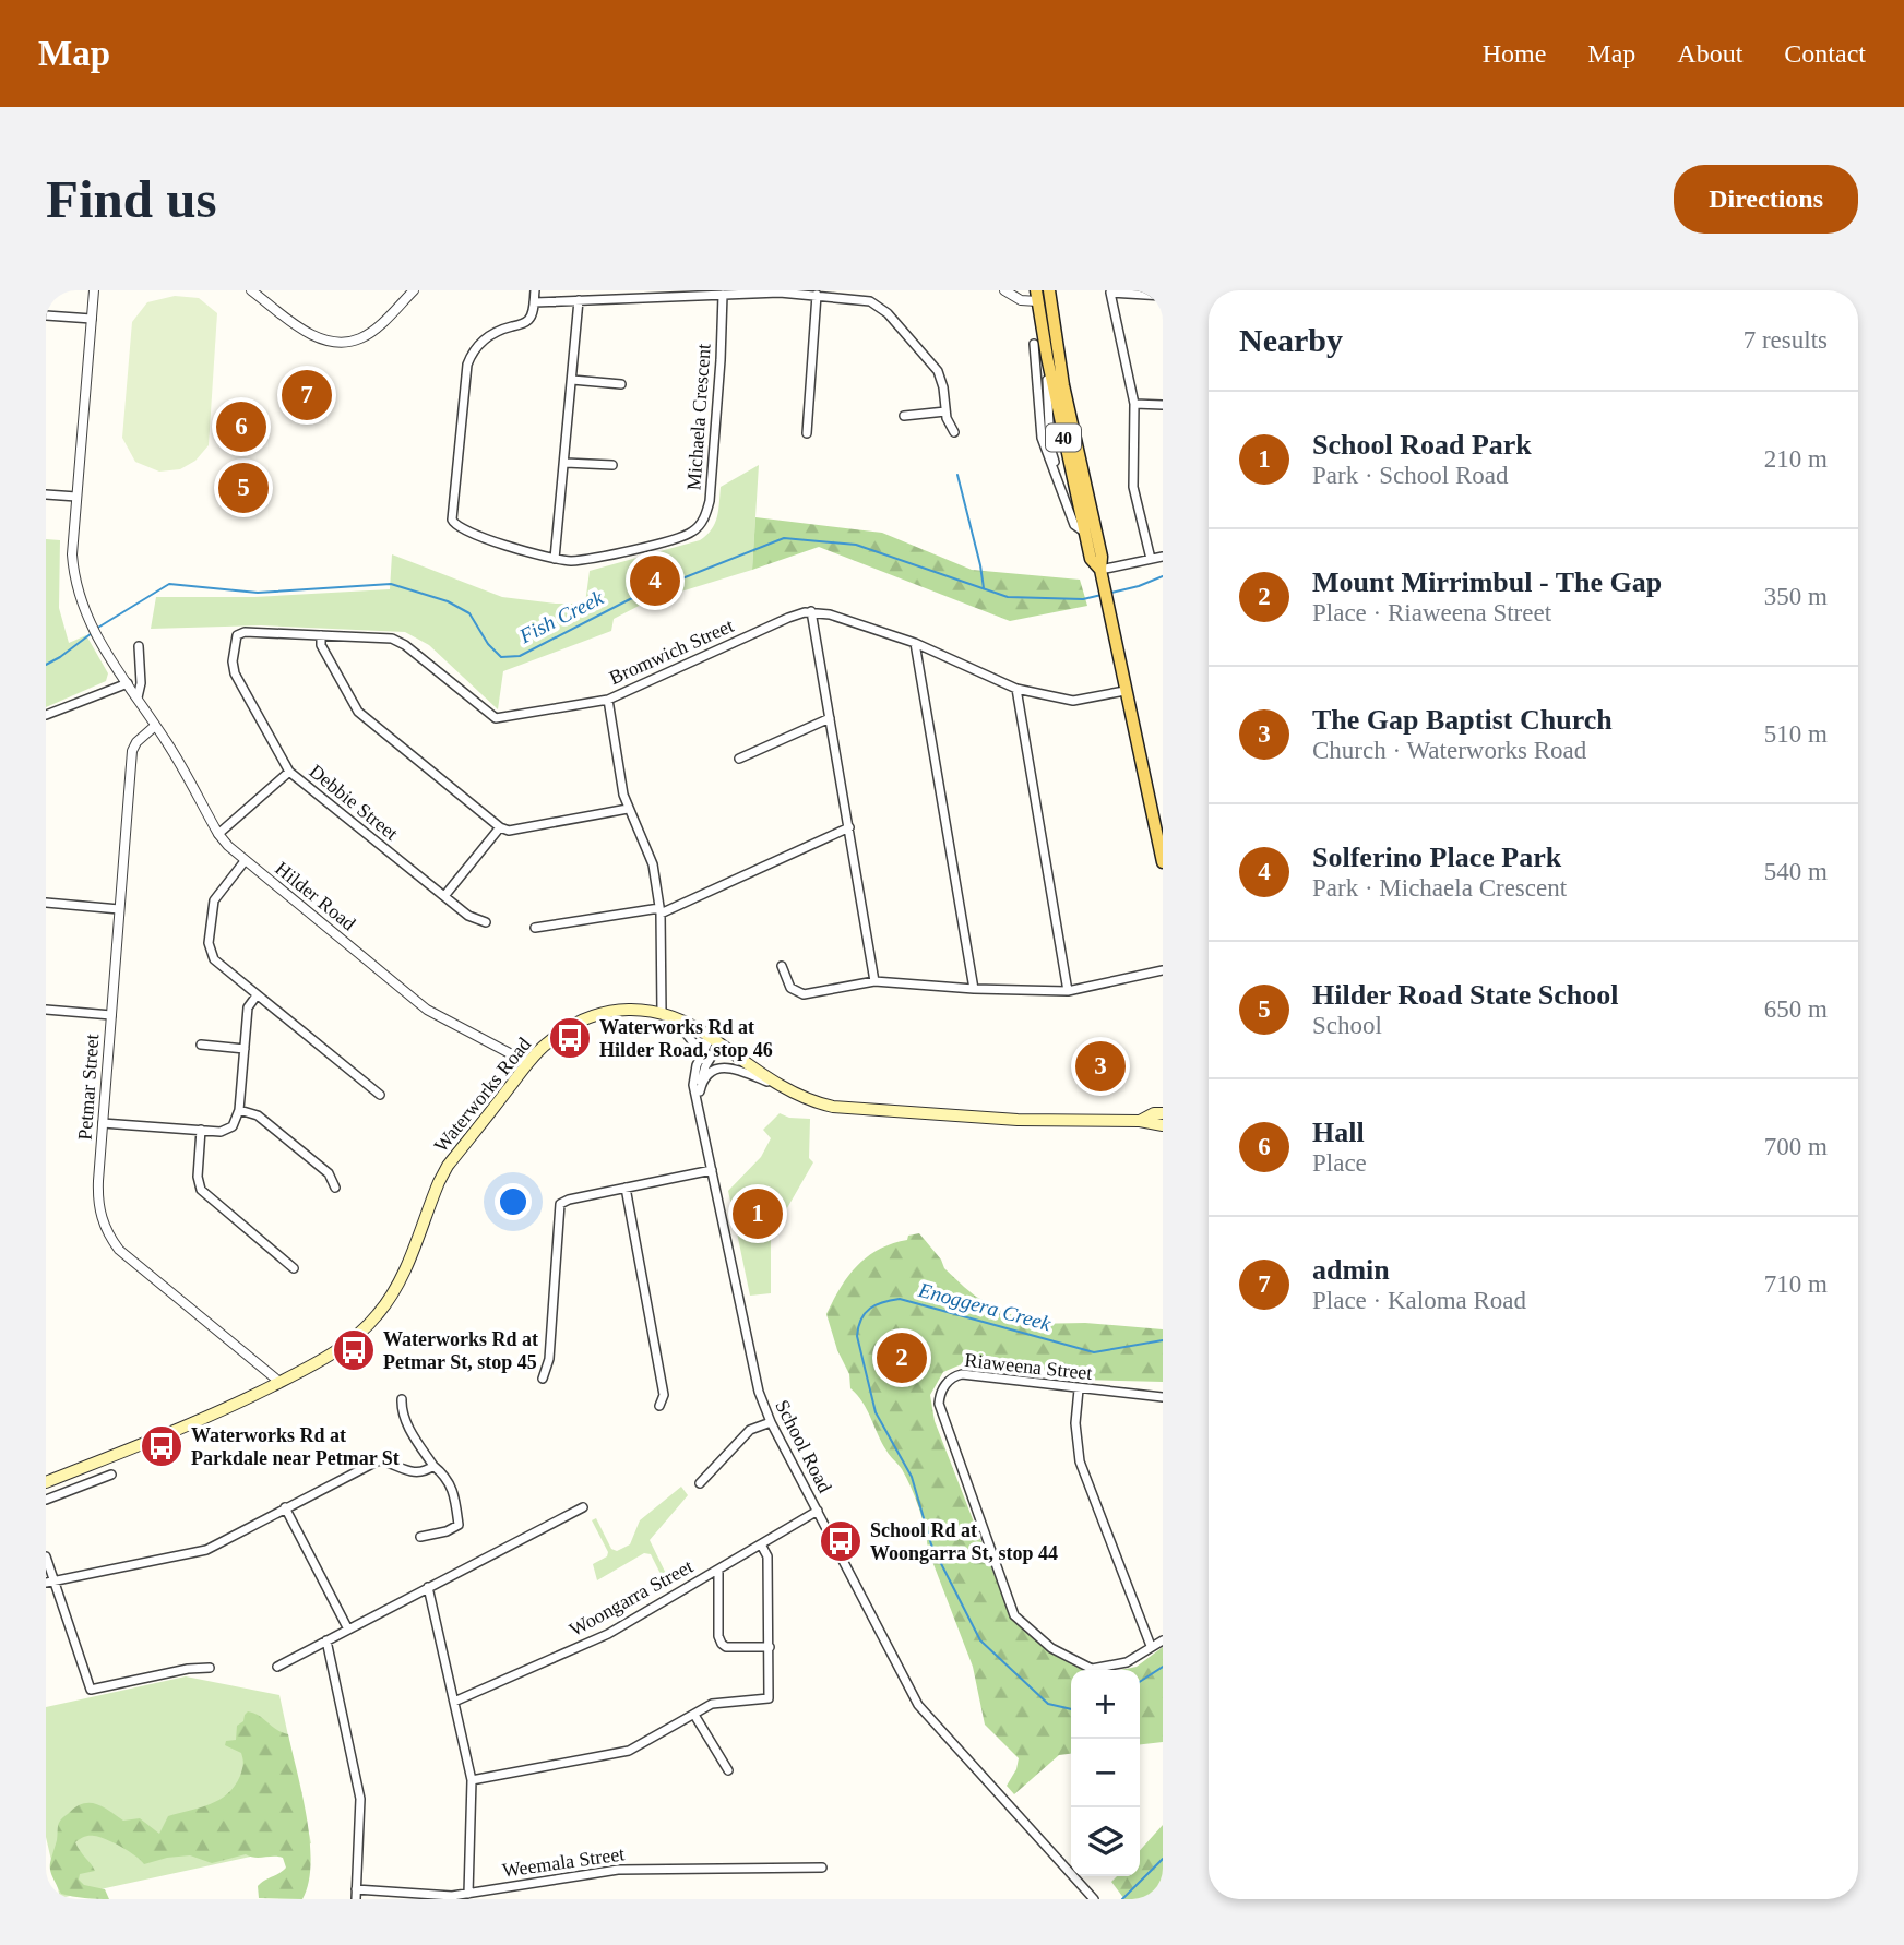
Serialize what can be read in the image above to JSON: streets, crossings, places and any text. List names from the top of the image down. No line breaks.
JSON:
{"streets":{"main road":["40","Waterworks Road"],"street":["Michaela Crescent","Bromwich Street","Debbie Street","Hilder Road","Petmar Street","Riaweena Street","School Road","Woongarra Street","Weemala Street"]},"crossings":[["Bromwich Street","Debbie Street"],["Hilder Road","Petmar Street"],["Hilder Road","Waterworks Road"],["Petmar Street","Waterworks Road"],["Waterworks Road","School Road"],["School Road","Woongarra Street"]],"water":["Fish Creek","Enoggera Creek"],"places":{"bus stop":["Waterworks Rd at Hilder Road, stop 46","Waterworks Rd at Petmar St, stop 45","Waterworks Rd at Parkdale near Petmar St","School Rd at Woongarra St, stop 44"]},"page":{"header":"Map","nav":["Home","Map","About","Contact"],"buttons":"Directions","title":"Find us","heading":["Nearby","7 results"],"pins":["7","6","5","4","3","1","2"],"list":[{"mark":"1","name":"School Road Park","note":"Park · School Road","value":"210 m"},{"mark":"2","name":"Mount Mirrimbul - The Gap","note":"Place · Riaweena Street","value":"350 m"},{"mark":"3","name":"The Gap Baptist Church","note":"Church · Waterworks Road","value":"510 m"},{"mark":"4","name":"Solferino Place Park","note":"Park · Michaela Crescent","value":"540 m"},{"mark":"5","name":"Hilder Road State School","note":"School","value":"650 m"},{"mark":"6","name":"Hall","note":"Place","value":"700 m"},{"mark":"7","name":"admin","note":"Place · Kaloma Road","value":"710 m"}],"map_buttons":["+","−"]}}
